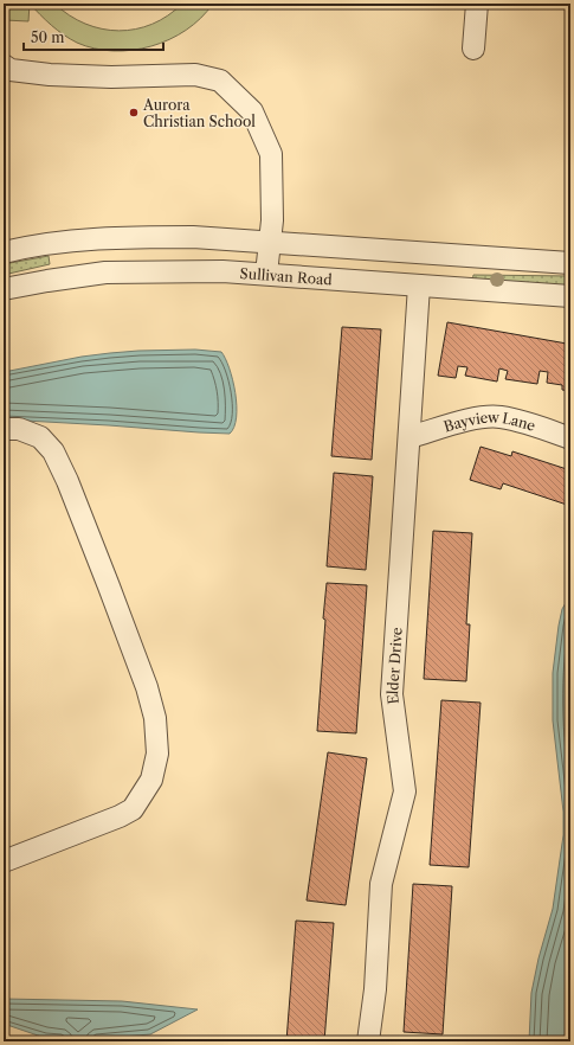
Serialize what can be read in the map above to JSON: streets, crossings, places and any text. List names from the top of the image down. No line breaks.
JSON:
{"streets":{"street":["Sullivan Road","Bayview Lane","Elder Drive"]},"crossings":[["Sullivan Road","Elder Drive"],["Bayview Lane","Elder Drive"]],"places":["Aurora Christian School"],"scale_bar":"50 m"}
